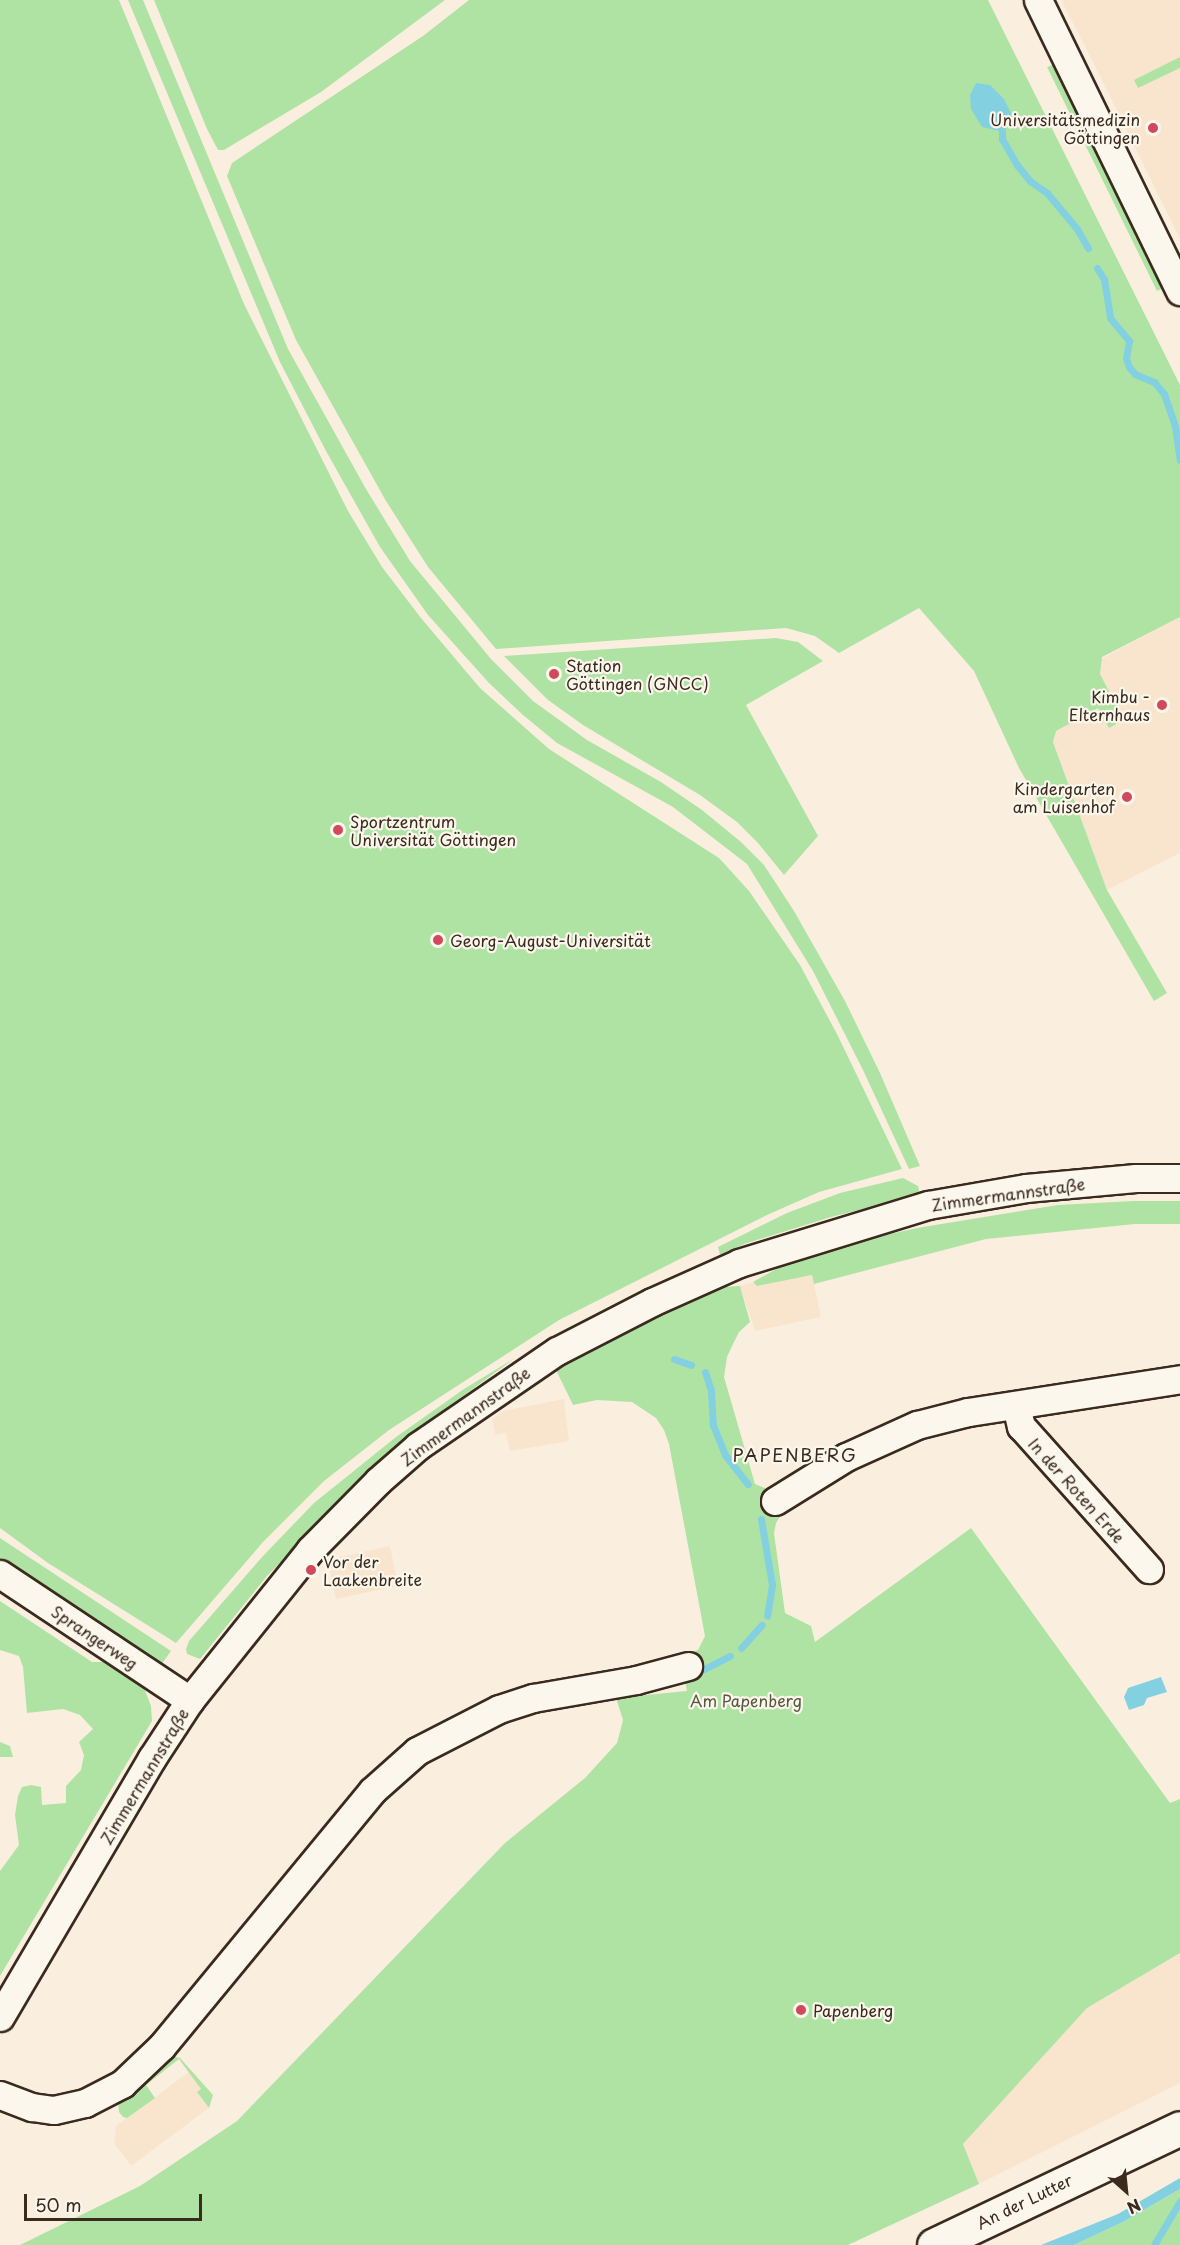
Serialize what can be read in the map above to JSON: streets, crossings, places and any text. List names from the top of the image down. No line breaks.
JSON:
{"streets":{"main road":["An der Lutter"],"street":["Zimmermannstraße","In der Roten Erde","Sprangerweg"]},"crossings":[["Zimmermannstraße","Sprangerweg"]],"districts":["PAPENBERG"],"parks":["Am Papenberg"],"places":["Universitätsmedizin Göttingen","Station Göttingen (GNCC)","Kimbu - Elternhaus","Kindergarten am Luisenhof","Sportzentrum Universität Göttingen","Georg-August-Universität","Vor der Laakenbreite","Papenberg"],"scale_bar":"50 m","north":"bottom right"}
